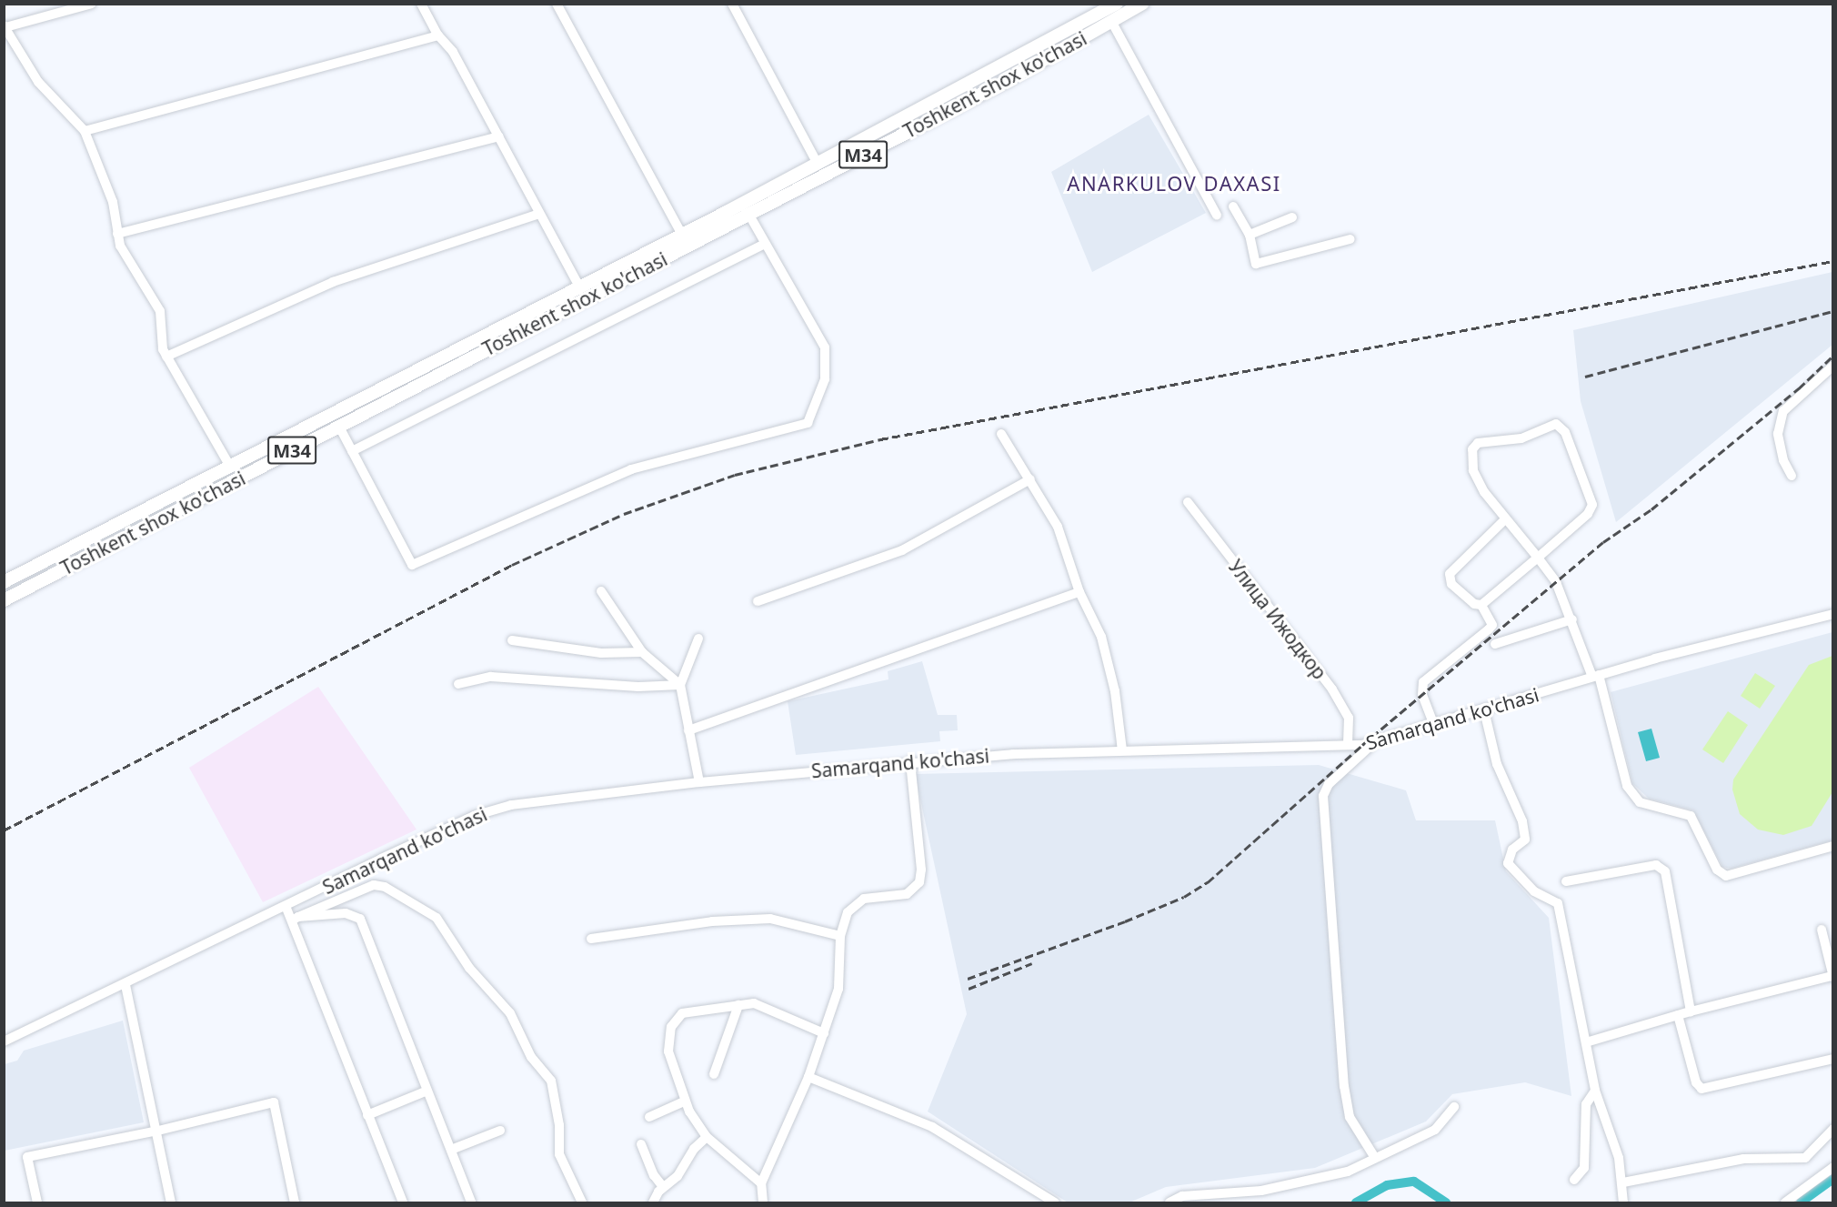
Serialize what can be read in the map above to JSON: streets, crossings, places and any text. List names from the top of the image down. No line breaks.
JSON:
{"streets":{"main road":["Toshkent shox ko'chasi","M34"],"street":["Улица Ижодкор","Samarqand ko'chasi"]},"crossings":[["Улица Ижодкор","Samarqand ko'chasi"]],"districts":["ANARKULOV DAXASI"]}
